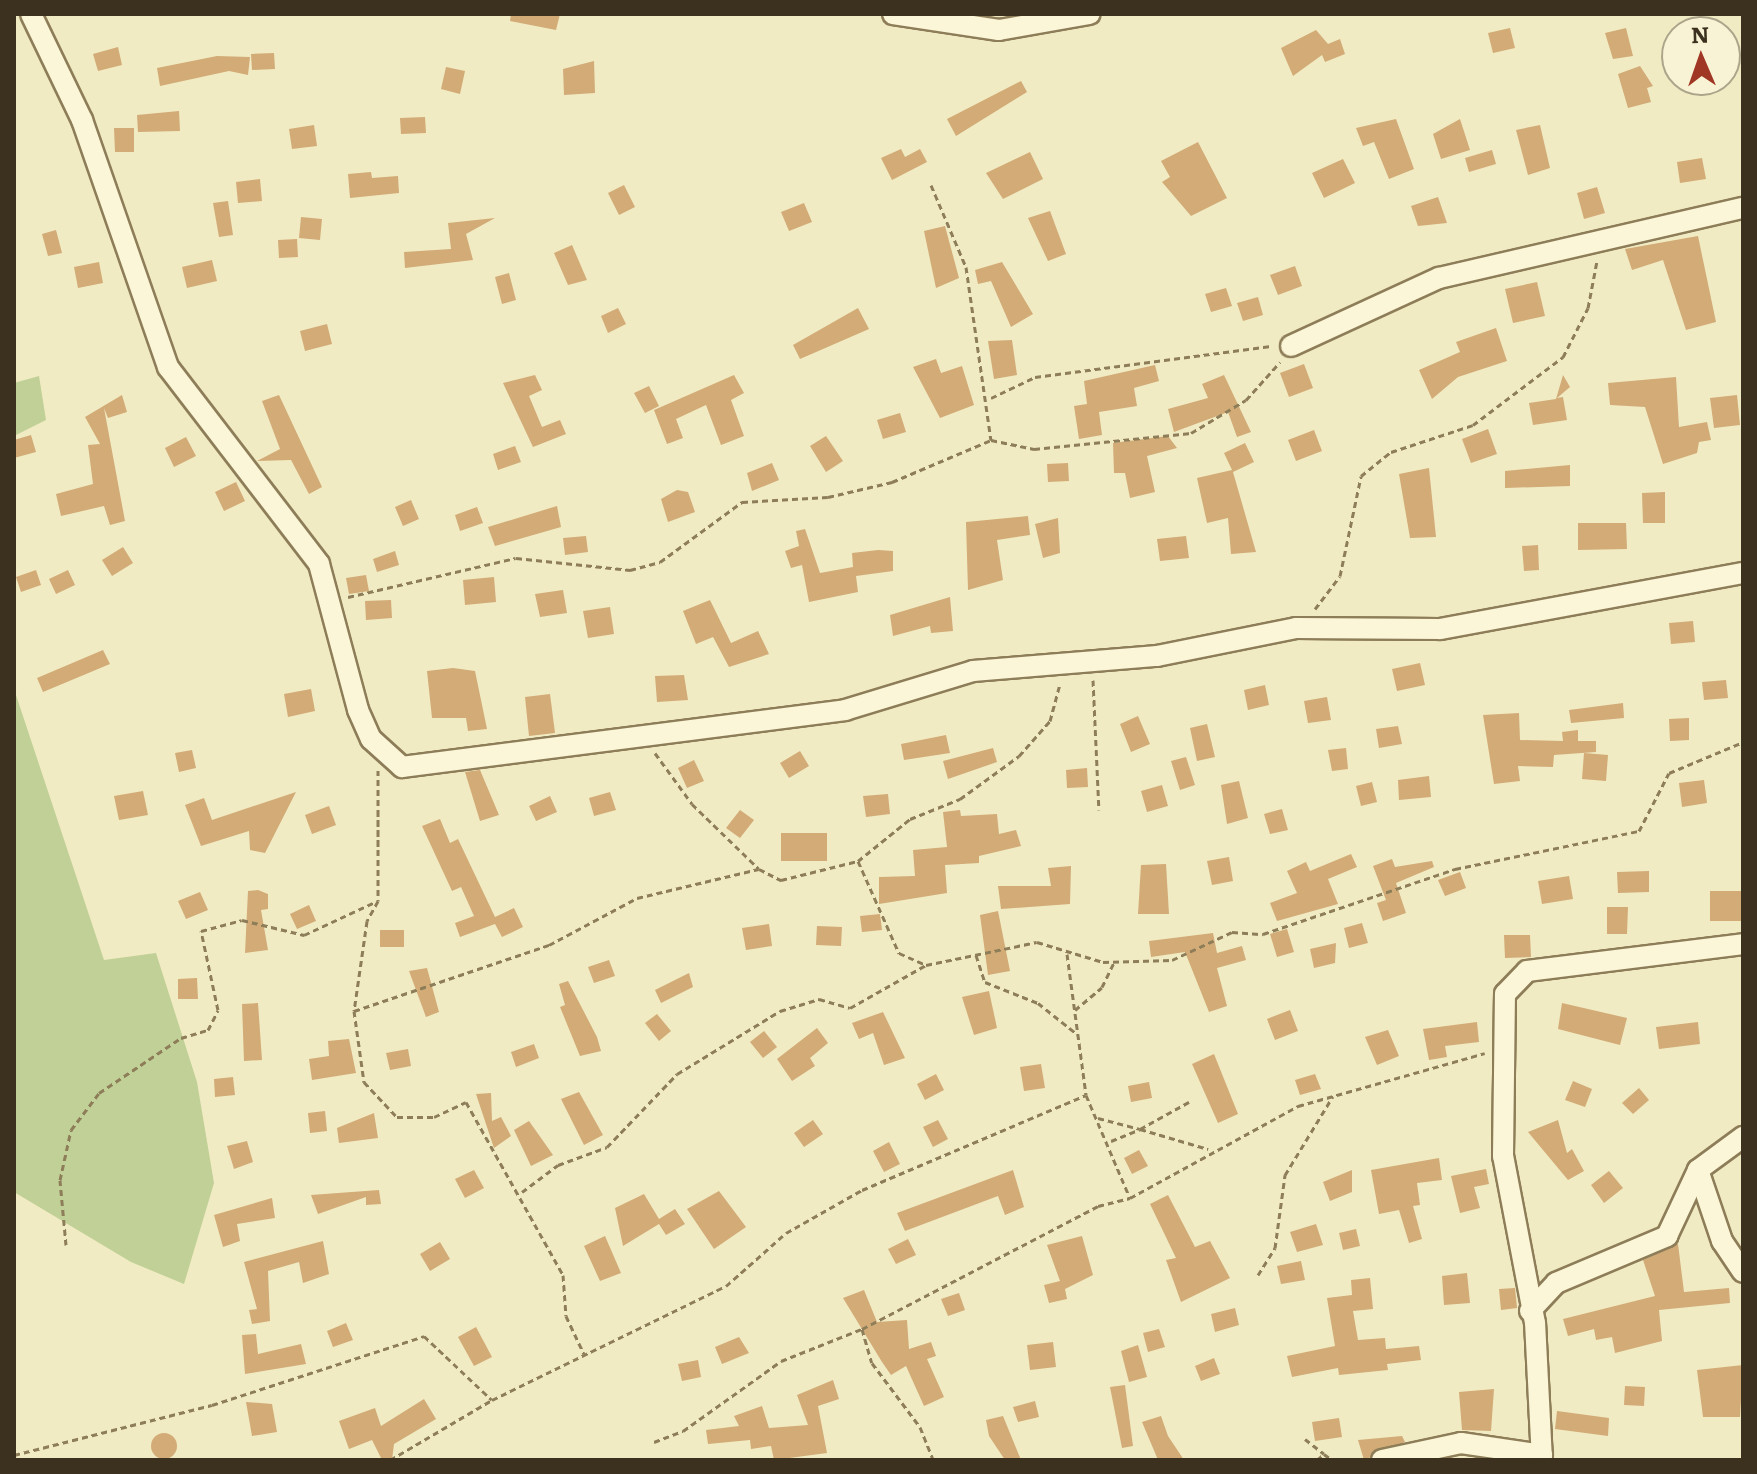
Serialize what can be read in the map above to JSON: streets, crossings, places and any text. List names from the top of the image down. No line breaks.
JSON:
{"north":"top"}
